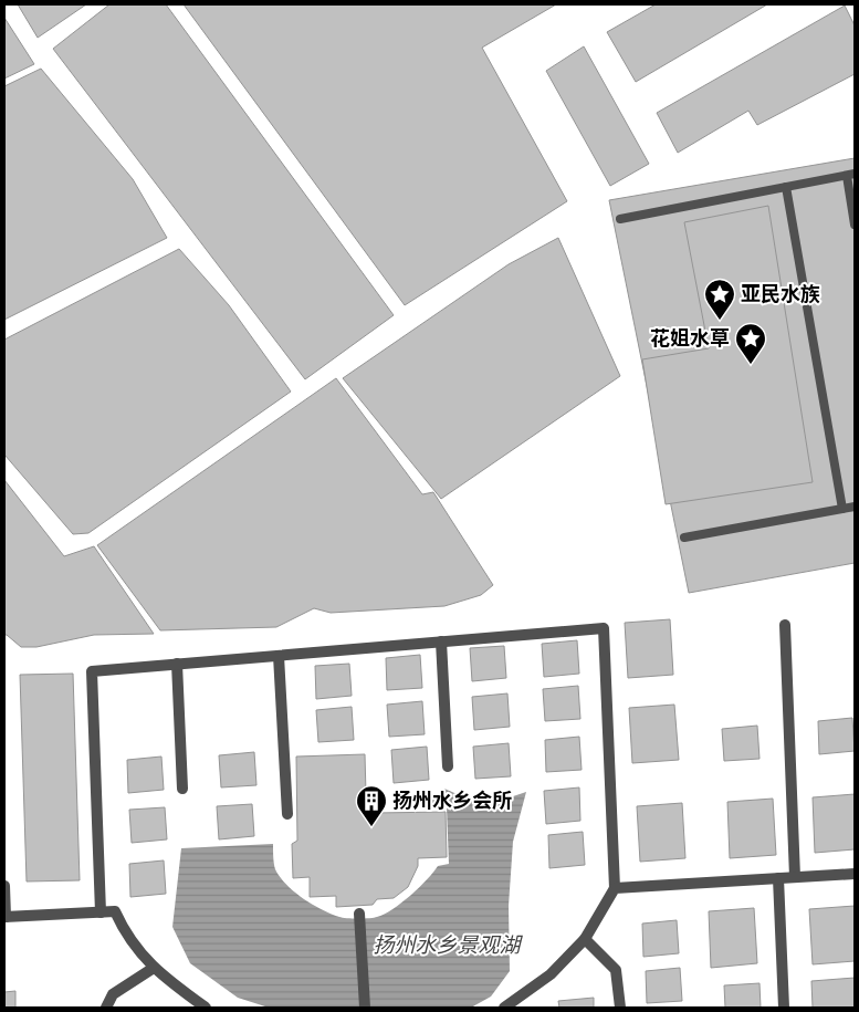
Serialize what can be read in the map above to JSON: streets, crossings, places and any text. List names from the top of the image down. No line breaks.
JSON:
{"water":["扬州水乡景观湖"],"places":{"place":["亚民水族","花姐水草"],"building":["扬州水乡会所"]}}
